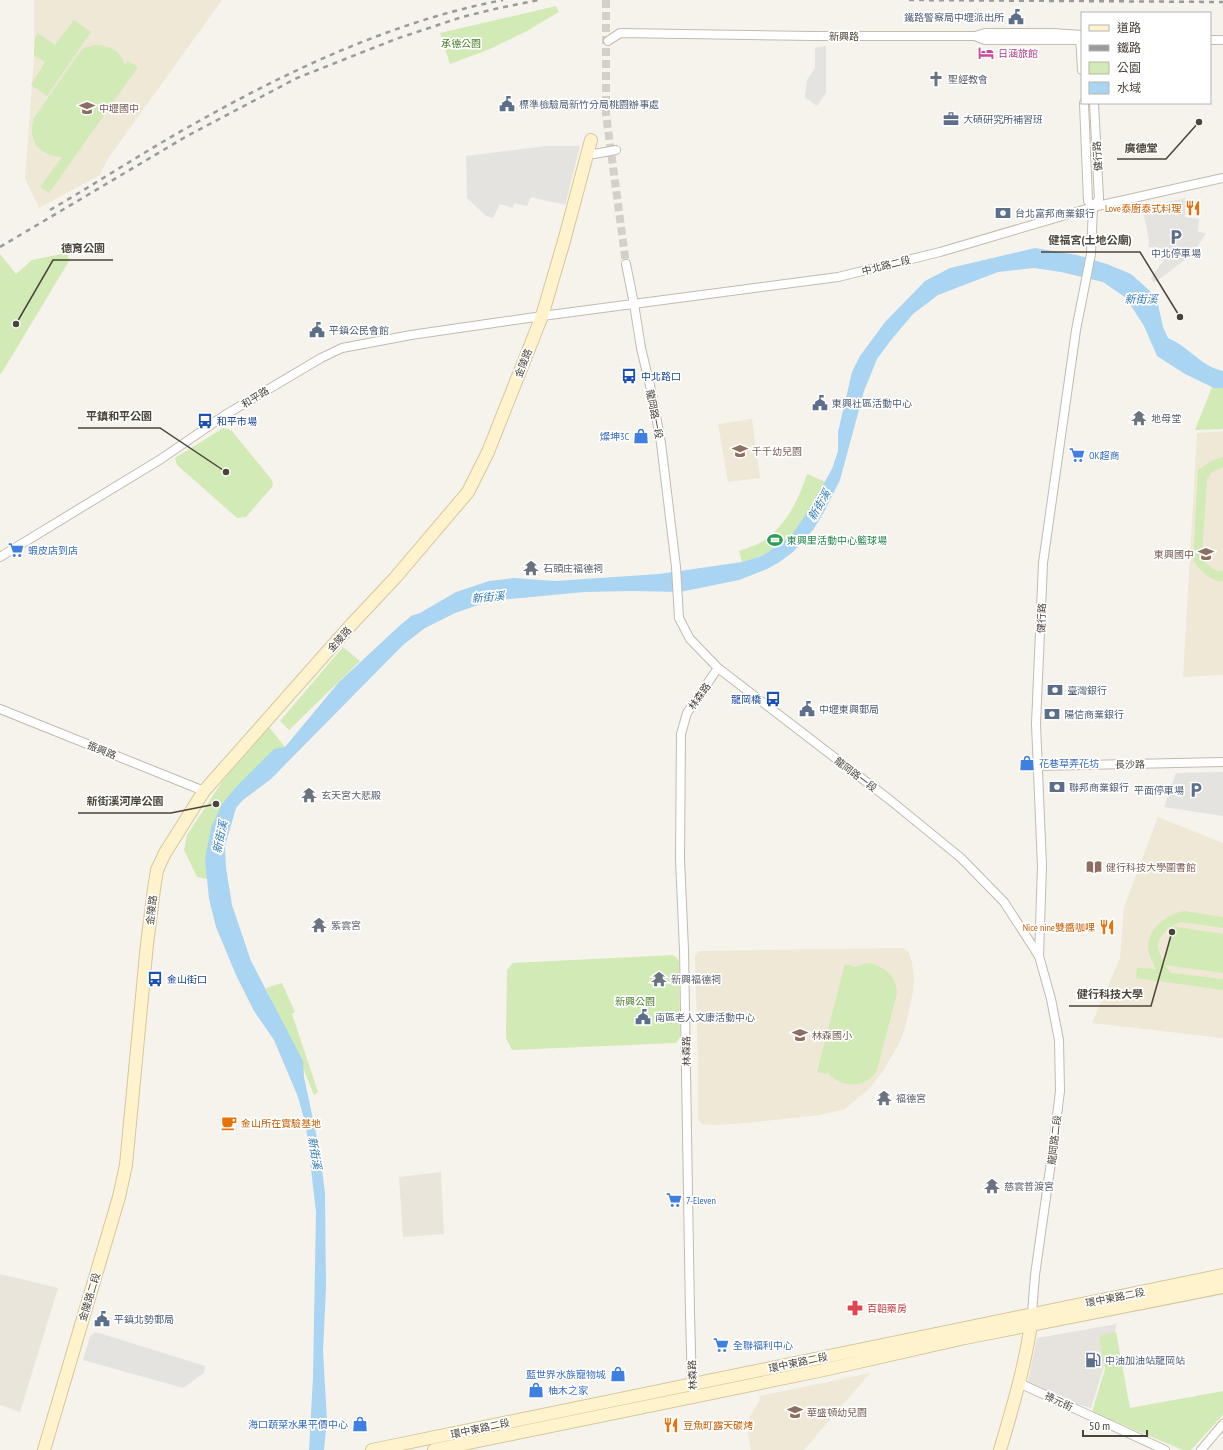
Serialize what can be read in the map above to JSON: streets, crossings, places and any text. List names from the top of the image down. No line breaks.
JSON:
{"streets":{"main road":["金陵路","金陵路二段","環中東路二段"],"street":["新興路","健行路","中北路二段","和平路","龍岡路一段","林森路","振興路","長沙路","龍岡路二段","祿元街"]},"crossings":[["健行路","中北路二段"],["健行路","龍岡路一段"],["健行路","長沙路"],["健行路","龍岡路二段"],["中北路二段","金陵路"],["中北路二段","和平路"],["中北路二段","龍岡路一段"],["金陵路","和平路"],["金陵路","振興路"],["金陵路","金陵路二段"],["龍岡路一段","林森路"],["龍岡路一段","龍岡路二段"],["林森路","環中東路二段"],["龍岡路二段","環中東路二段"]],"water":["新街溪"],"parks":["承德公園","新興公園"],"places":{"public building":["鐵路警察局中壢派出所","標準檢驗局新竹分局桃園辦事處","平鎮公民會館","東興社區活動中心","中壢東興郵局","南區老人文康活動中心","平鎮北勢郵局"],"hotel":["日涵旅館"],"church":["聖經教會"],"school or university":["中壢國中","千千幼兒園","東興國中","林森國小","華盛頓幼兒園"],"office":["大碩研究所補習班"],"other":["廣德堂","健福宮(土地公廟)","德育公園","平鎮和平公園","新街溪河岸公園","健行科技大學"],"restaurant":["Love泰廚泰式料理","Nice nine雙醬咖哩","豆魚町露天碳烤"],"bank":["台北富邦商業銀行","臺灣銀行","陽信商業銀行","聯邦商業銀行"],"parking":["中北停車場","平面停車場"],"bus stop":["中北路口","和平市場","龍岡橋","金山街口"],"temple":["地母堂","石頭庄福德祠","玄天宮大悲殿","紫雲宮","新興福德祠","福德宮","慈雲普渡宮"],"shop":["燦坤3C","花巷草弄花坊","藍世界水族寵物城","柚木之家","海口蔬菜水果平價中心"],"supermarket":["OK超商","蝦皮店到店","7-Eleven","全聯福利中心"],"sports":["東興里活動中心籃球場"],"library":["健行科技大學圖書館"],"cafe":["金山所在實驗基地"],"pharmacy":["百韜藥房"],"fuel station":["中油加油站龍岡站"]},"legend":["道路","鐵路","公園","水域"],"scale_bar":"50 m"}
